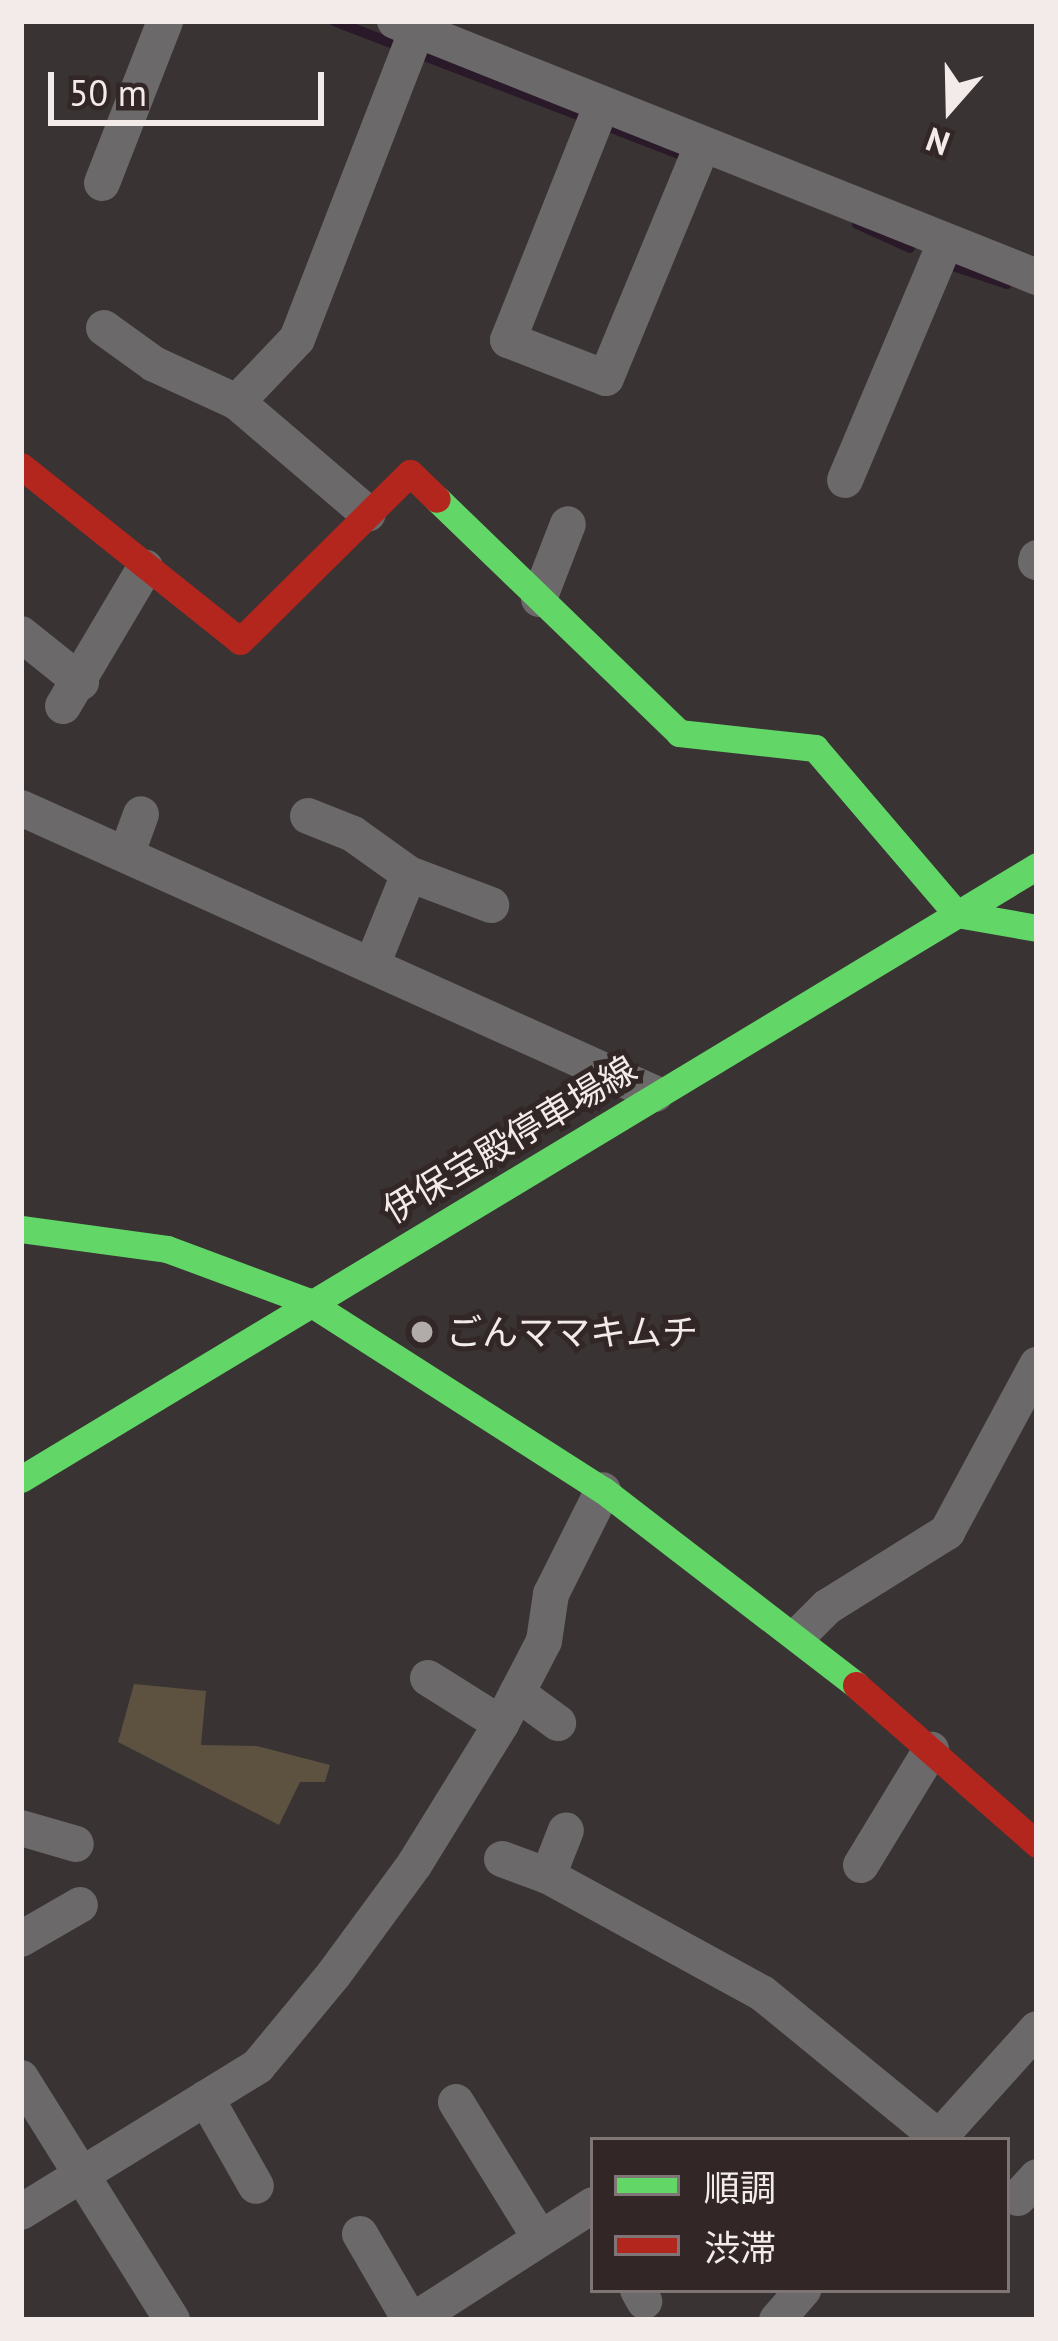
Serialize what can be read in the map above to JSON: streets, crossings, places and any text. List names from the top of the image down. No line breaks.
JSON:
{"streets":{"street":["伊保宝殿停車場線"]},"places":["ごんママキムチ"],"legend":["順調","渋滞"],"scale_bar":"50 m","north":"bottom"}
